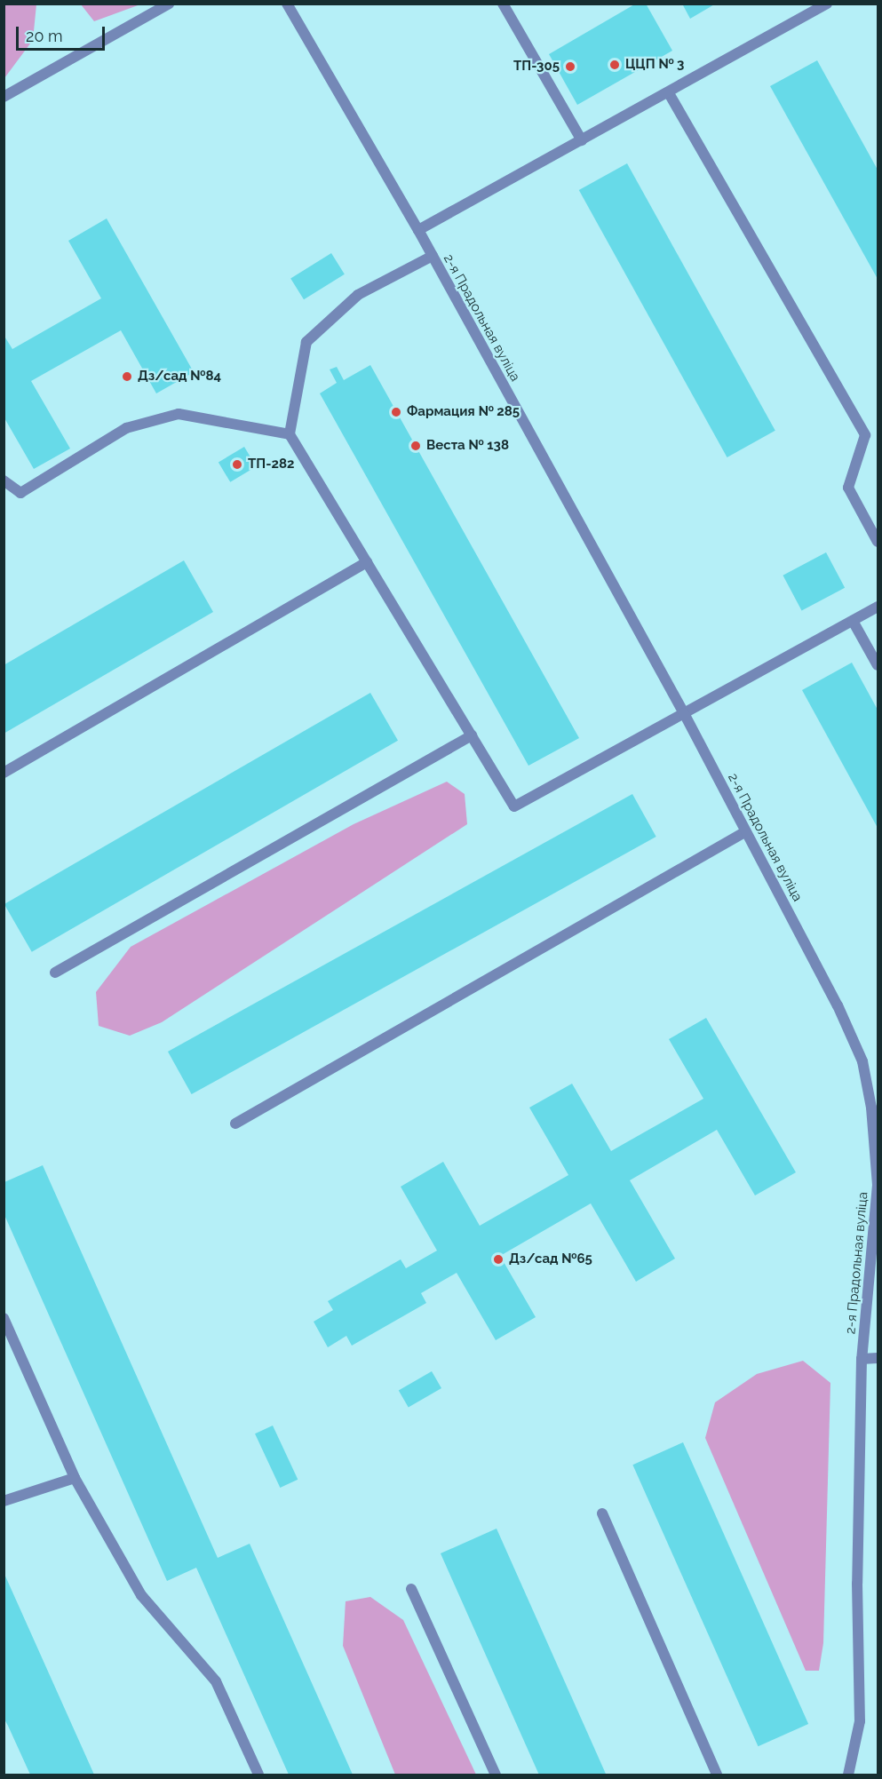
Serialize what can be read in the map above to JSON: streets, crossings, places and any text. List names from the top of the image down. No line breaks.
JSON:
{"streets":{"street":["2-я Прадольная вуліца"]},"places":["ЦЦП № 3","ТП-305","Дз/сад №84","Фармация № 285","Веста № 138","ТП-282","Дз/сад №65"],"scale_bar":"20 m"}
